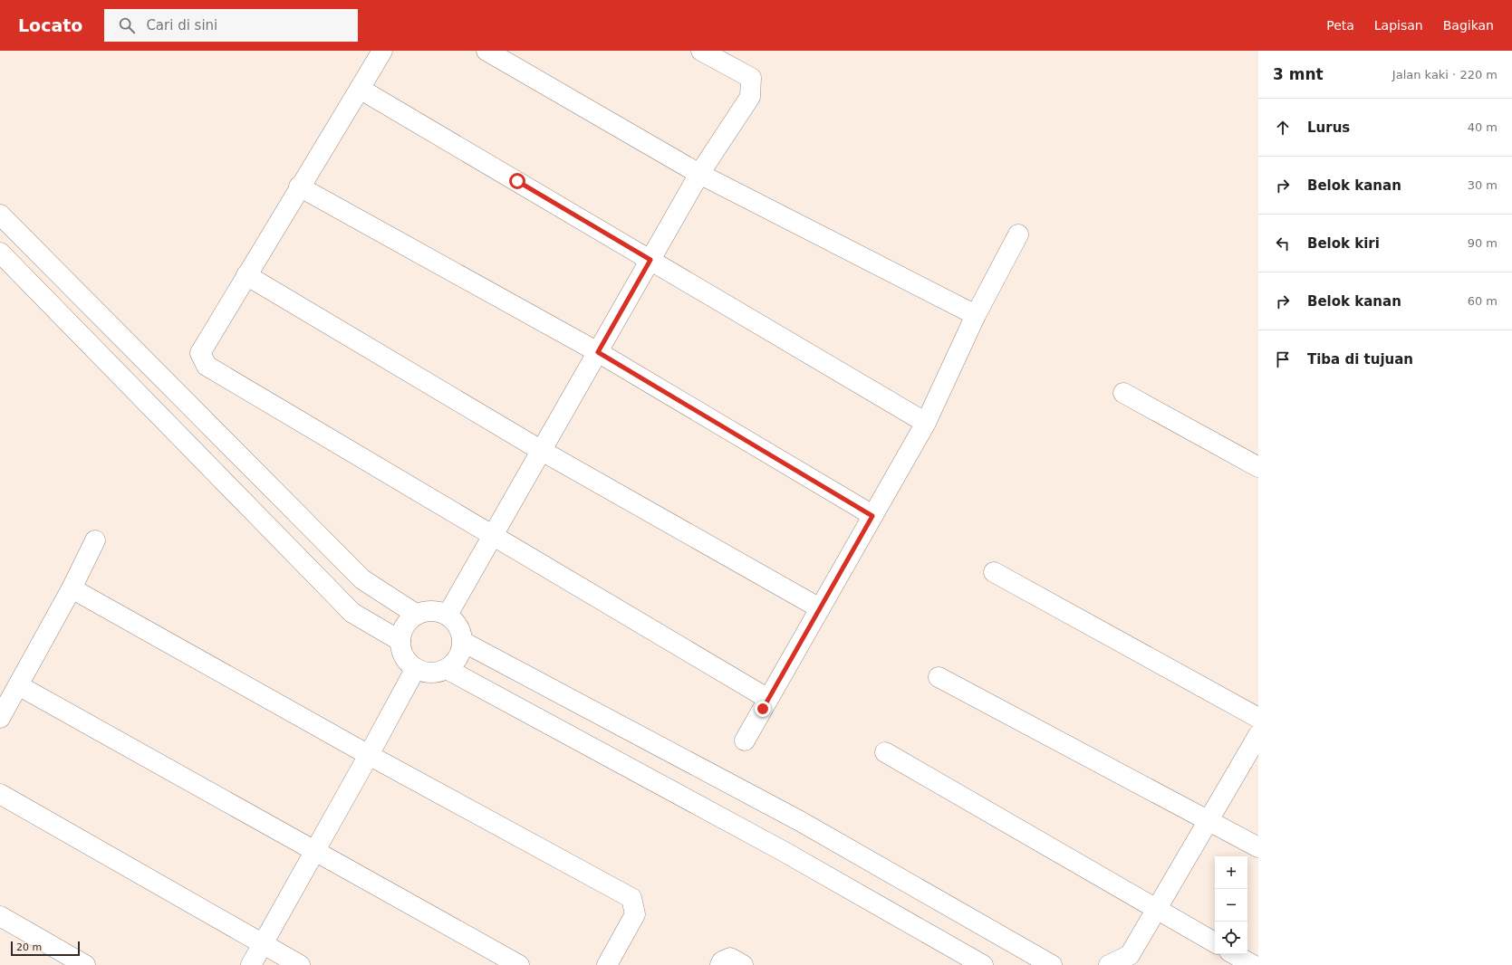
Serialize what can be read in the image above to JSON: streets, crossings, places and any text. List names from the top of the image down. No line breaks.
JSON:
{"scale_bar":"20 m","page":{"header":"Locato","search":"Cari di sini","nav":["Peta","Lapisan","Bagikan"],"heading":["3 mnt","Jalan kaki · 220 m"],"list":[["Lurus","40 m"],["Belok kanan","30 m"],["Belok kiri","90 m"],["Belok kanan","60 m"],"Tiba di tujuan"],"map_buttons":["+","−"],"scale":"20 m"}}
